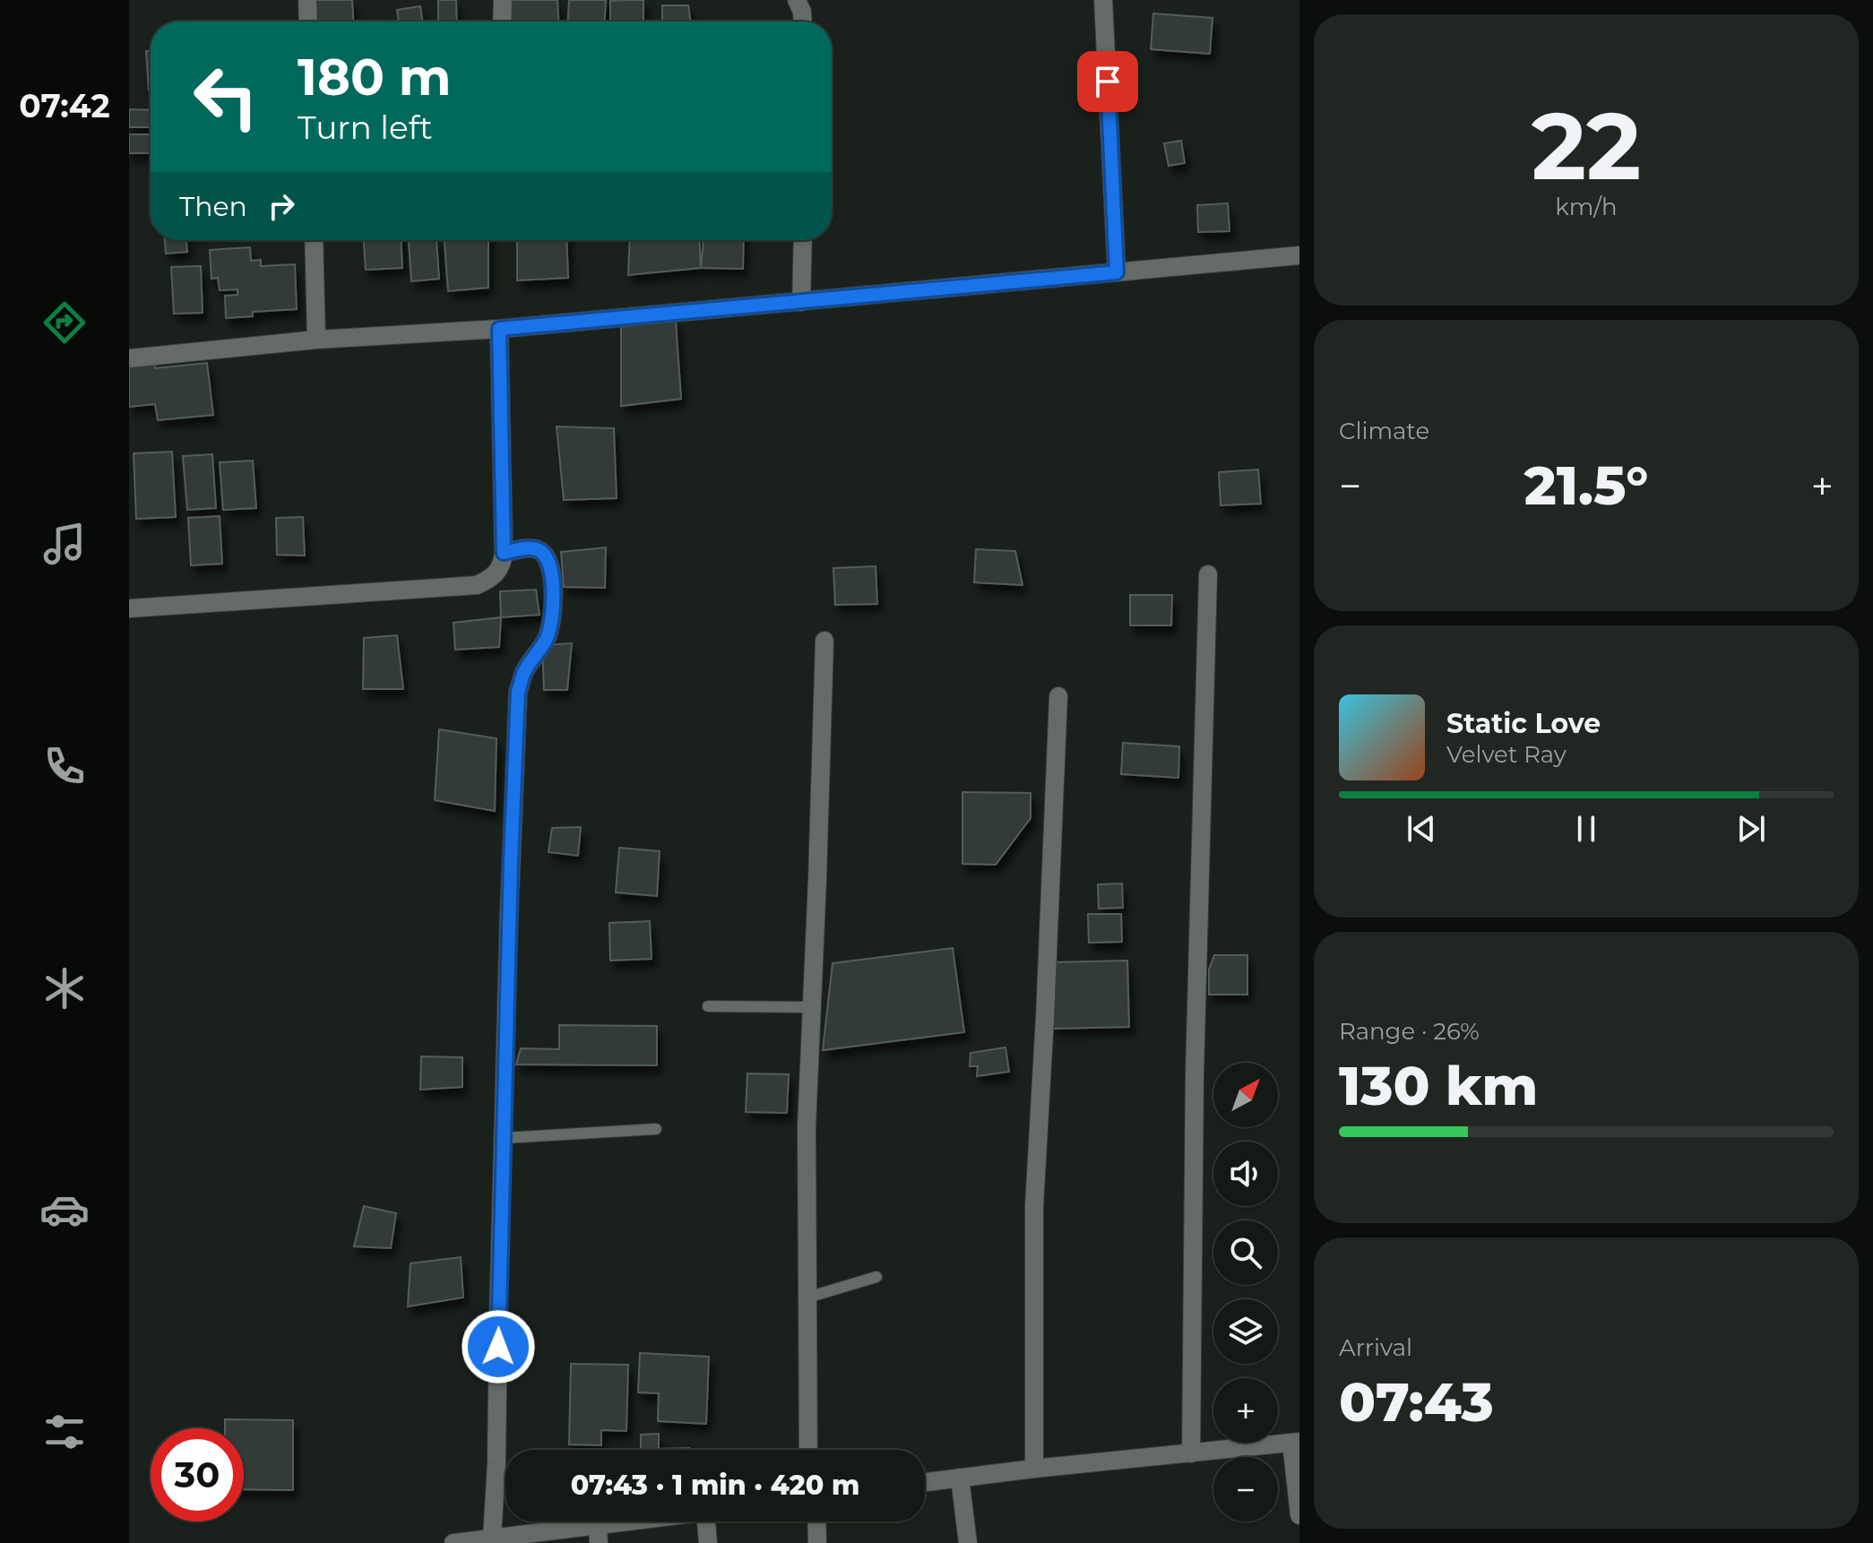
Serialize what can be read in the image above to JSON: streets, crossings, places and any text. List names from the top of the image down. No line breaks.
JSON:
{"north":"top right","page":{"tabs":"07:42","tile":[["22","km/h"],"Climate",["Range · 26%","130 km"],["Arrival","07:43"]],"turn":["180 m","Turn left"],"then":"Then","heat":["−","21.5°","+"],"song":["Static Love","Velvet Ray"],"map_buttons":["+","−"],"limit":"30","trip":"07:43 · 1 min · 420 m"}}
